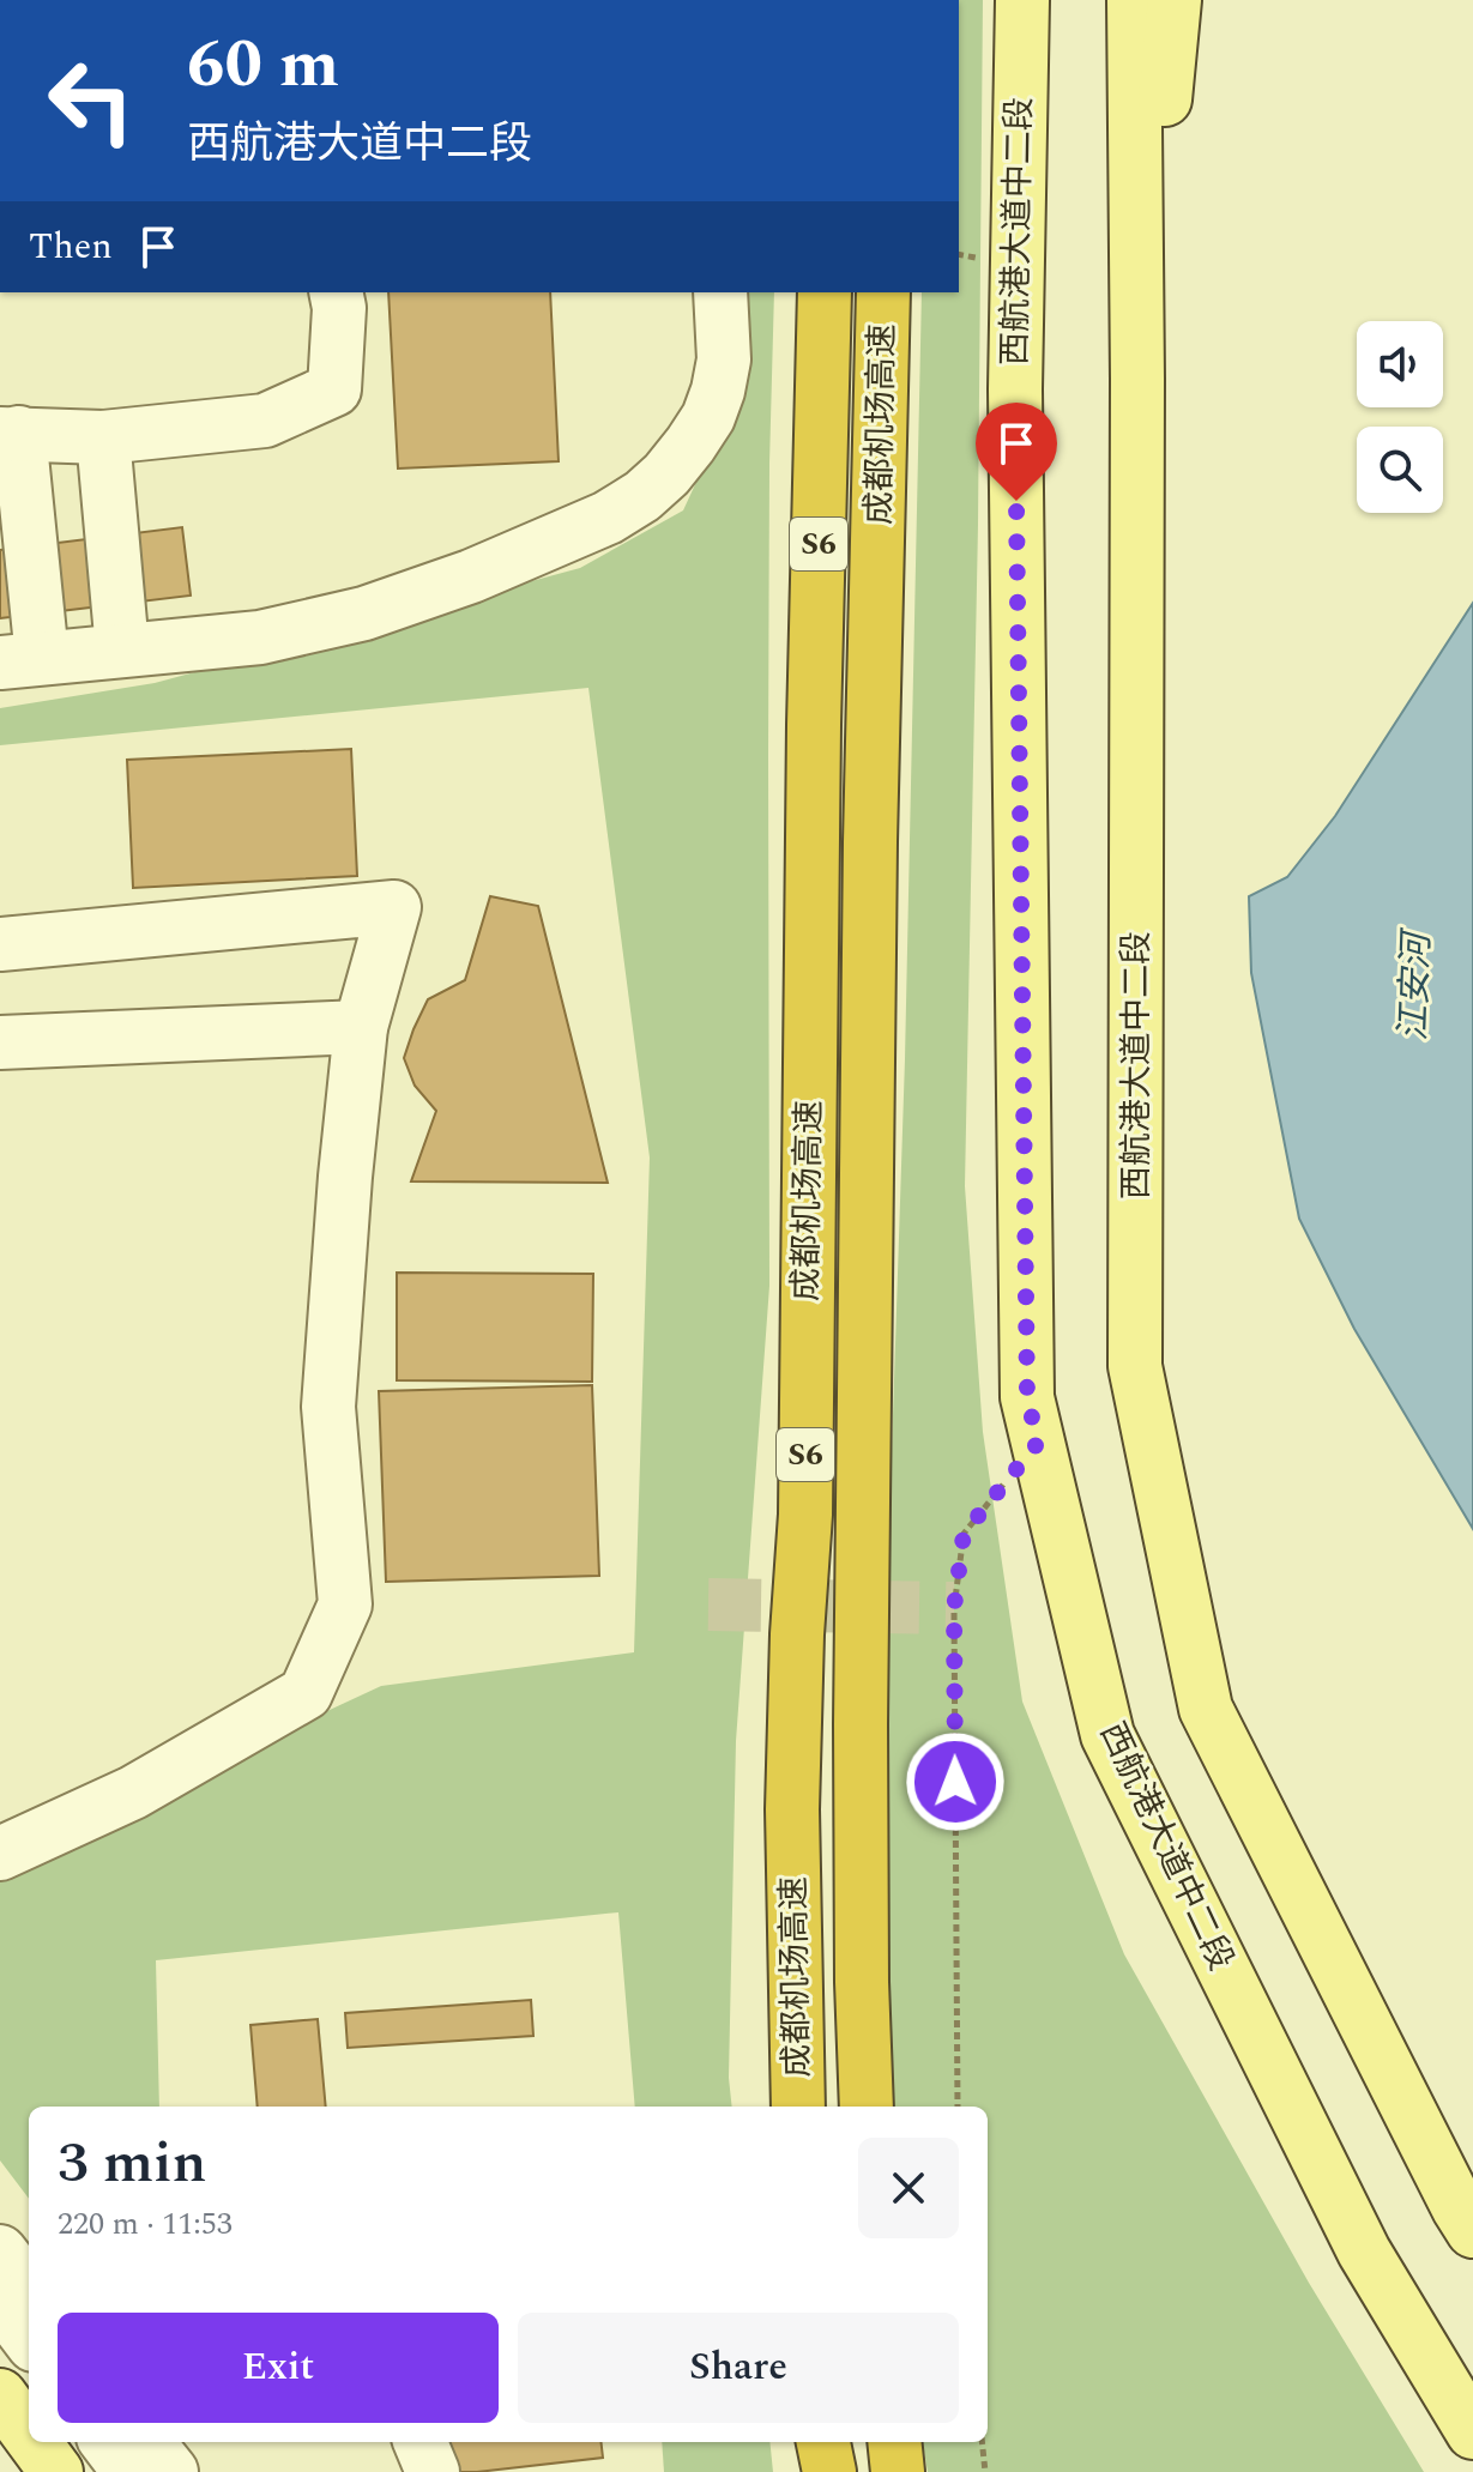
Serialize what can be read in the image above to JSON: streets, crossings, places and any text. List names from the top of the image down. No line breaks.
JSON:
{"streets":{"highway":["成都机场高速","S6"],"main road":["西航港大道中二段"]},"water":["江安河"],"page":{"turn":["60 m","西航港大道中二段"],"then":"Then","heading":["3 min","220 m · 11:53"],"buttons":["Exit","Share"]}}
